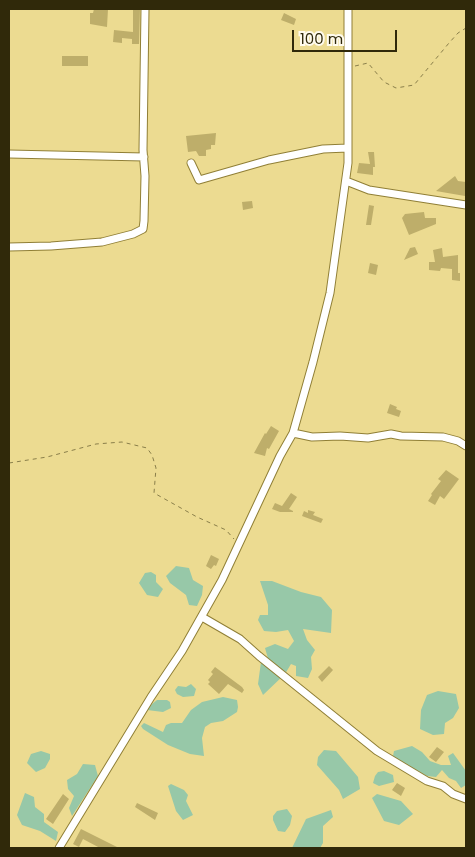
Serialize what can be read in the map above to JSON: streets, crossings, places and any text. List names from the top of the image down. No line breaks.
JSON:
{"scale_bar":"100 m"}
